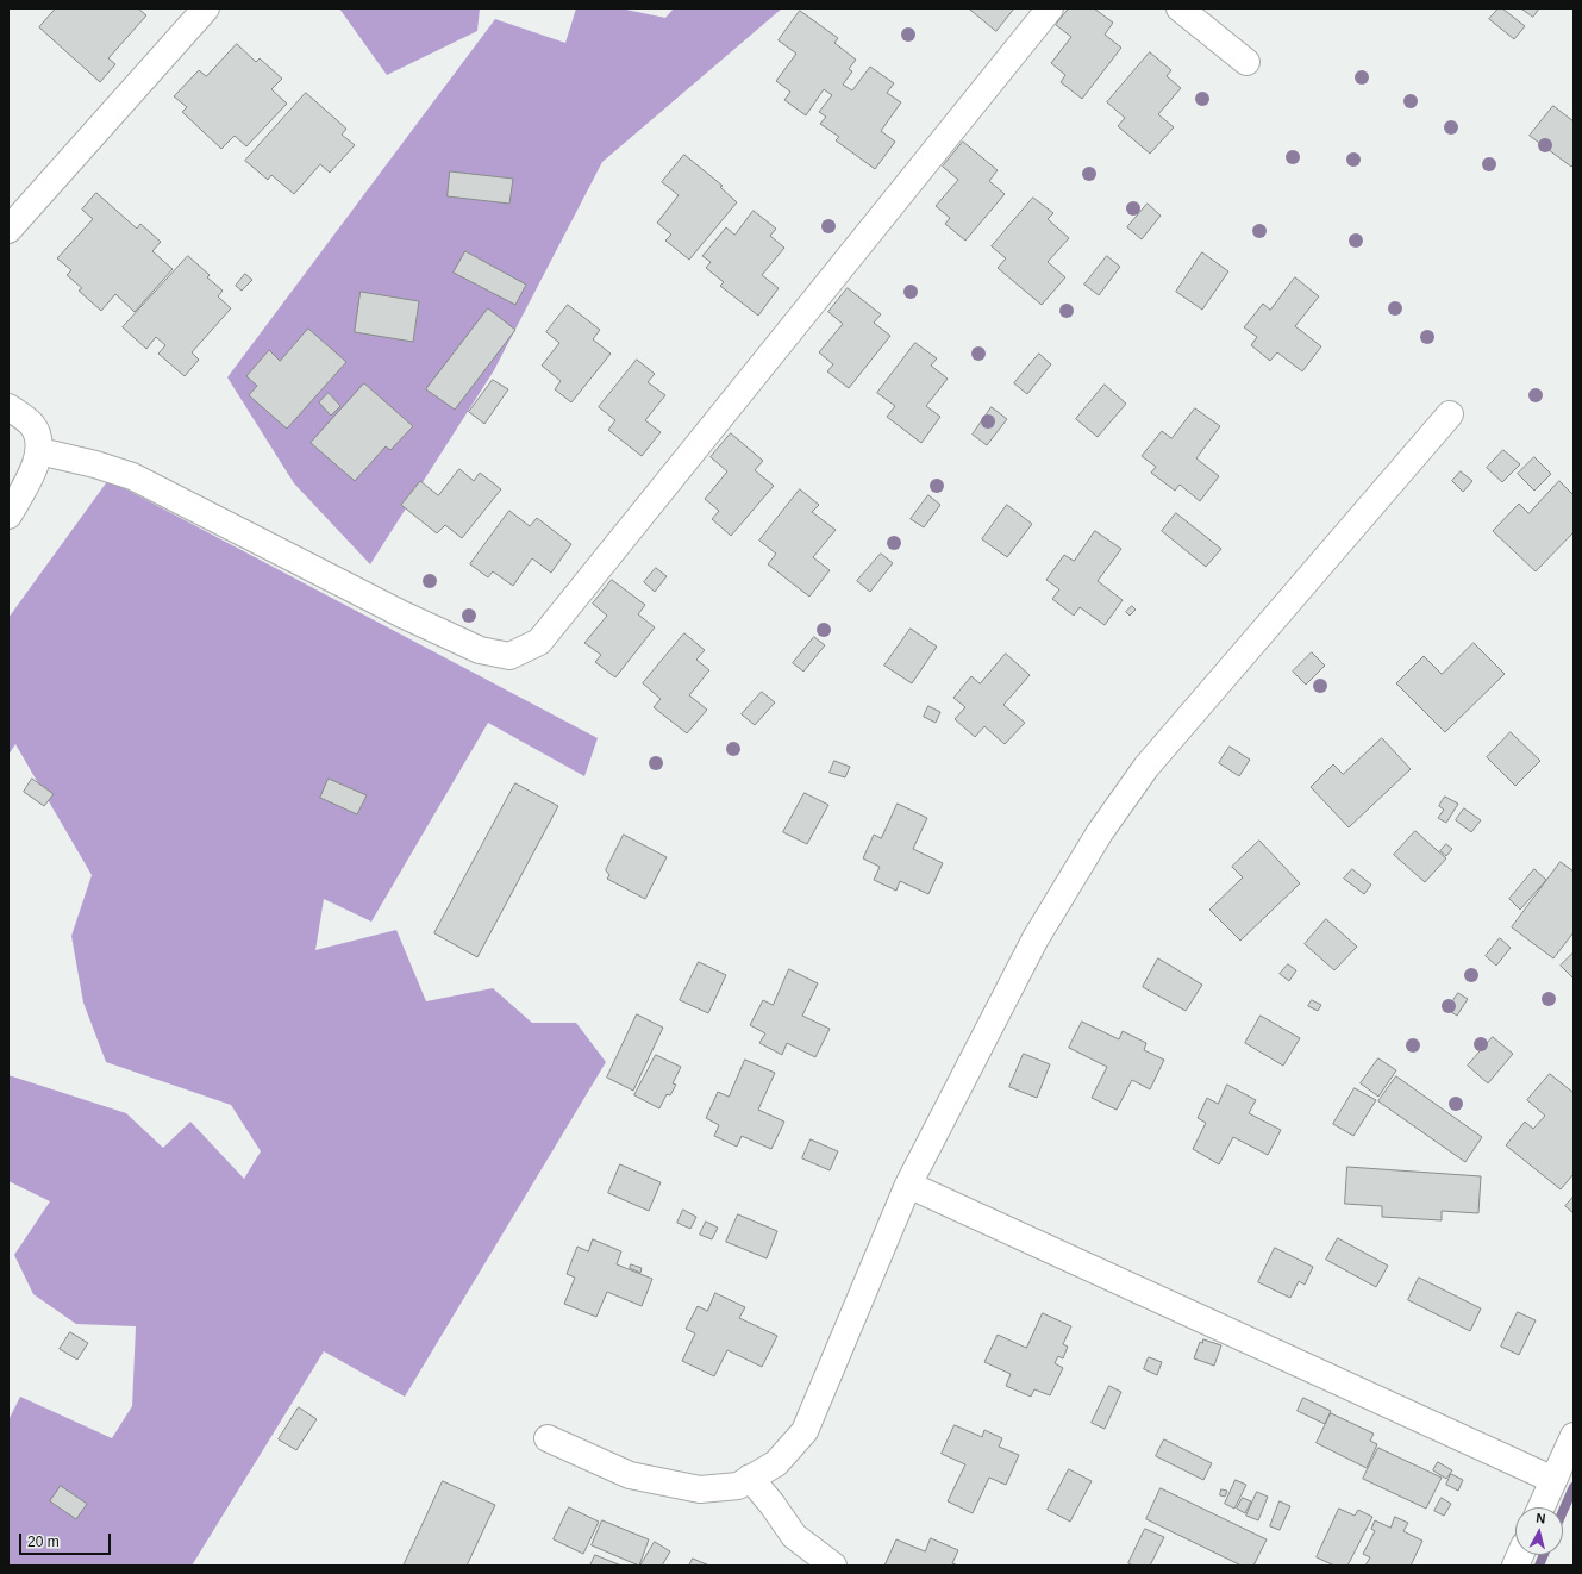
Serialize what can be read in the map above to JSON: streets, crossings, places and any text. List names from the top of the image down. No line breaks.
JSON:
{"scale_bar":"20 m","north":"top"}
